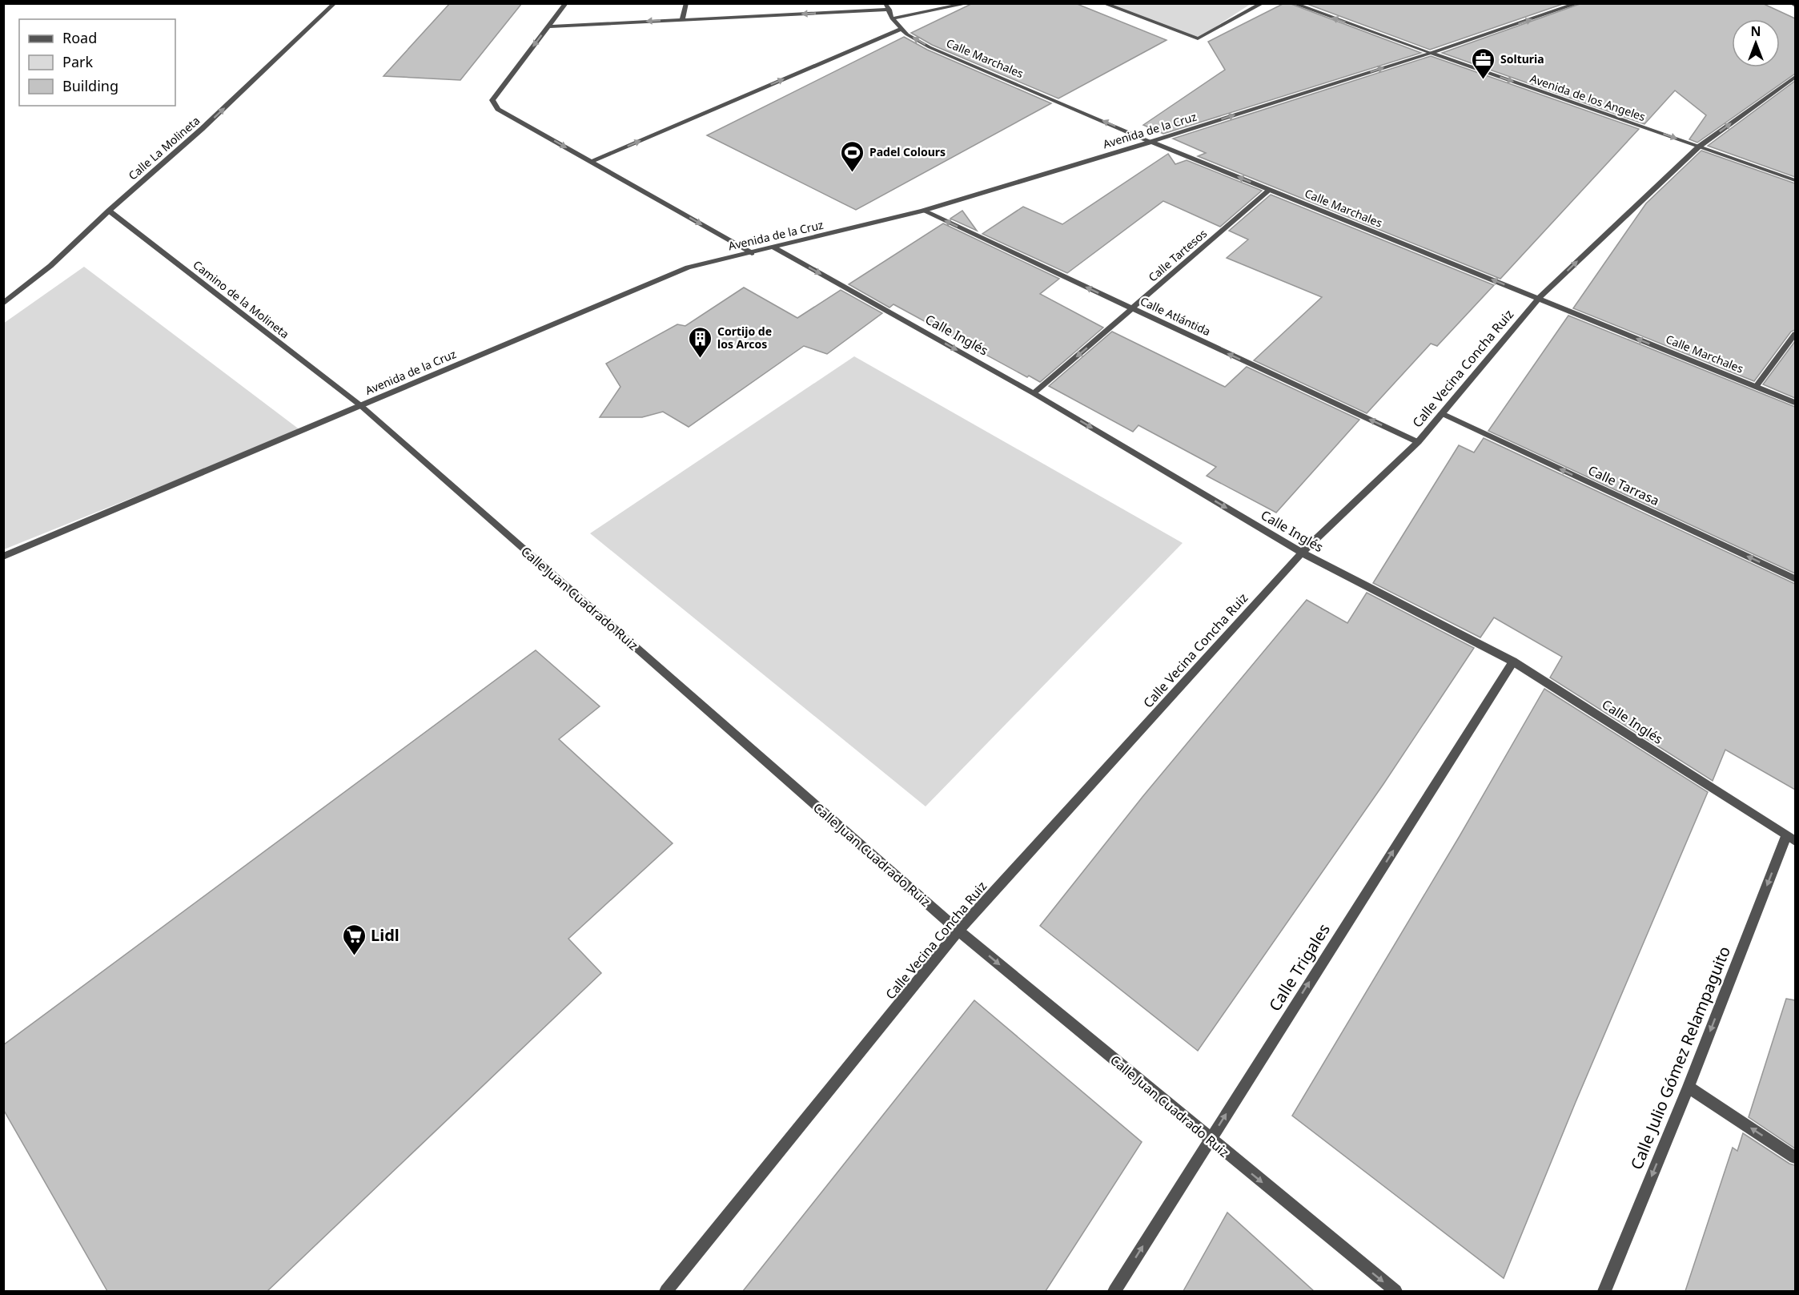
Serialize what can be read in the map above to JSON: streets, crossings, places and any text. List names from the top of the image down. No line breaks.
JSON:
{"streets":{"street":["Calle Marchales","Avenida de los Angeles","Avenida de la Cruz","Calle La Molineta","Calle Tartesos","Camino de la Molineta","Calle Atlántida","Calle Inglés","Calle Vecina Concha Ruiz","Calle Tarrasa","Calle Juan Cuadrado Ruiz","Calle Trigales","Calle Julio Gómez Relampaguito"]},"crossings":[["Calle Marchales","Avenida de la Cruz"],["Calle Marchales","Calle Tartesos"],["Calle Marchales","Calle Vecina Concha Ruiz"],["Avenida de los Angeles","Avenida de la Cruz"],["Avenida de los Angeles","Calle Vecina Concha Ruiz"],["Avenida de la Cruz","Camino de la Molineta"],["Avenida de la Cruz","Calle Atlántida"],["Avenida de la Cruz","Calle Inglés"],["Avenida de la Cruz","Calle Juan Cuadrado Ruiz"],["Calle La Molineta","Camino de la Molineta"],["Calle Tartesos","Calle Atlántida"],["Calle Tartesos","Calle Inglés"],["Camino de la Molineta","Calle Juan Cuadrado Ruiz"],["Calle Atlántida","Calle Vecina Concha Ruiz"],["Calle Inglés","Calle Vecina Concha Ruiz"],["Calle Inglés","Calle Trigales"],["Calle Inglés","Calle Julio Gómez Relampaguito"],["Calle Vecina Concha Ruiz","Calle Tarrasa"],["Calle Vecina Concha Ruiz","Calle Juan Cuadrado Ruiz"],["Calle Juan Cuadrado Ruiz","Calle Trigales"]],"one_way":["Calle Marchales","Calle La Molineta","Calle Tartesos","Calle Atlántida","Calle Inglés","Calle Tarrasa","Calle Juan Cuadrado Ruiz","Calle Trigales","Calle Julio Gómez Relampaguito"],"places":{"office":["Solturia"],"sports":["Padel Colours"],"building":["Cortijo de los Arcos"],"supermarket":["Lidl"]},"legend":["Road","Park","Building"],"north":"top"}
